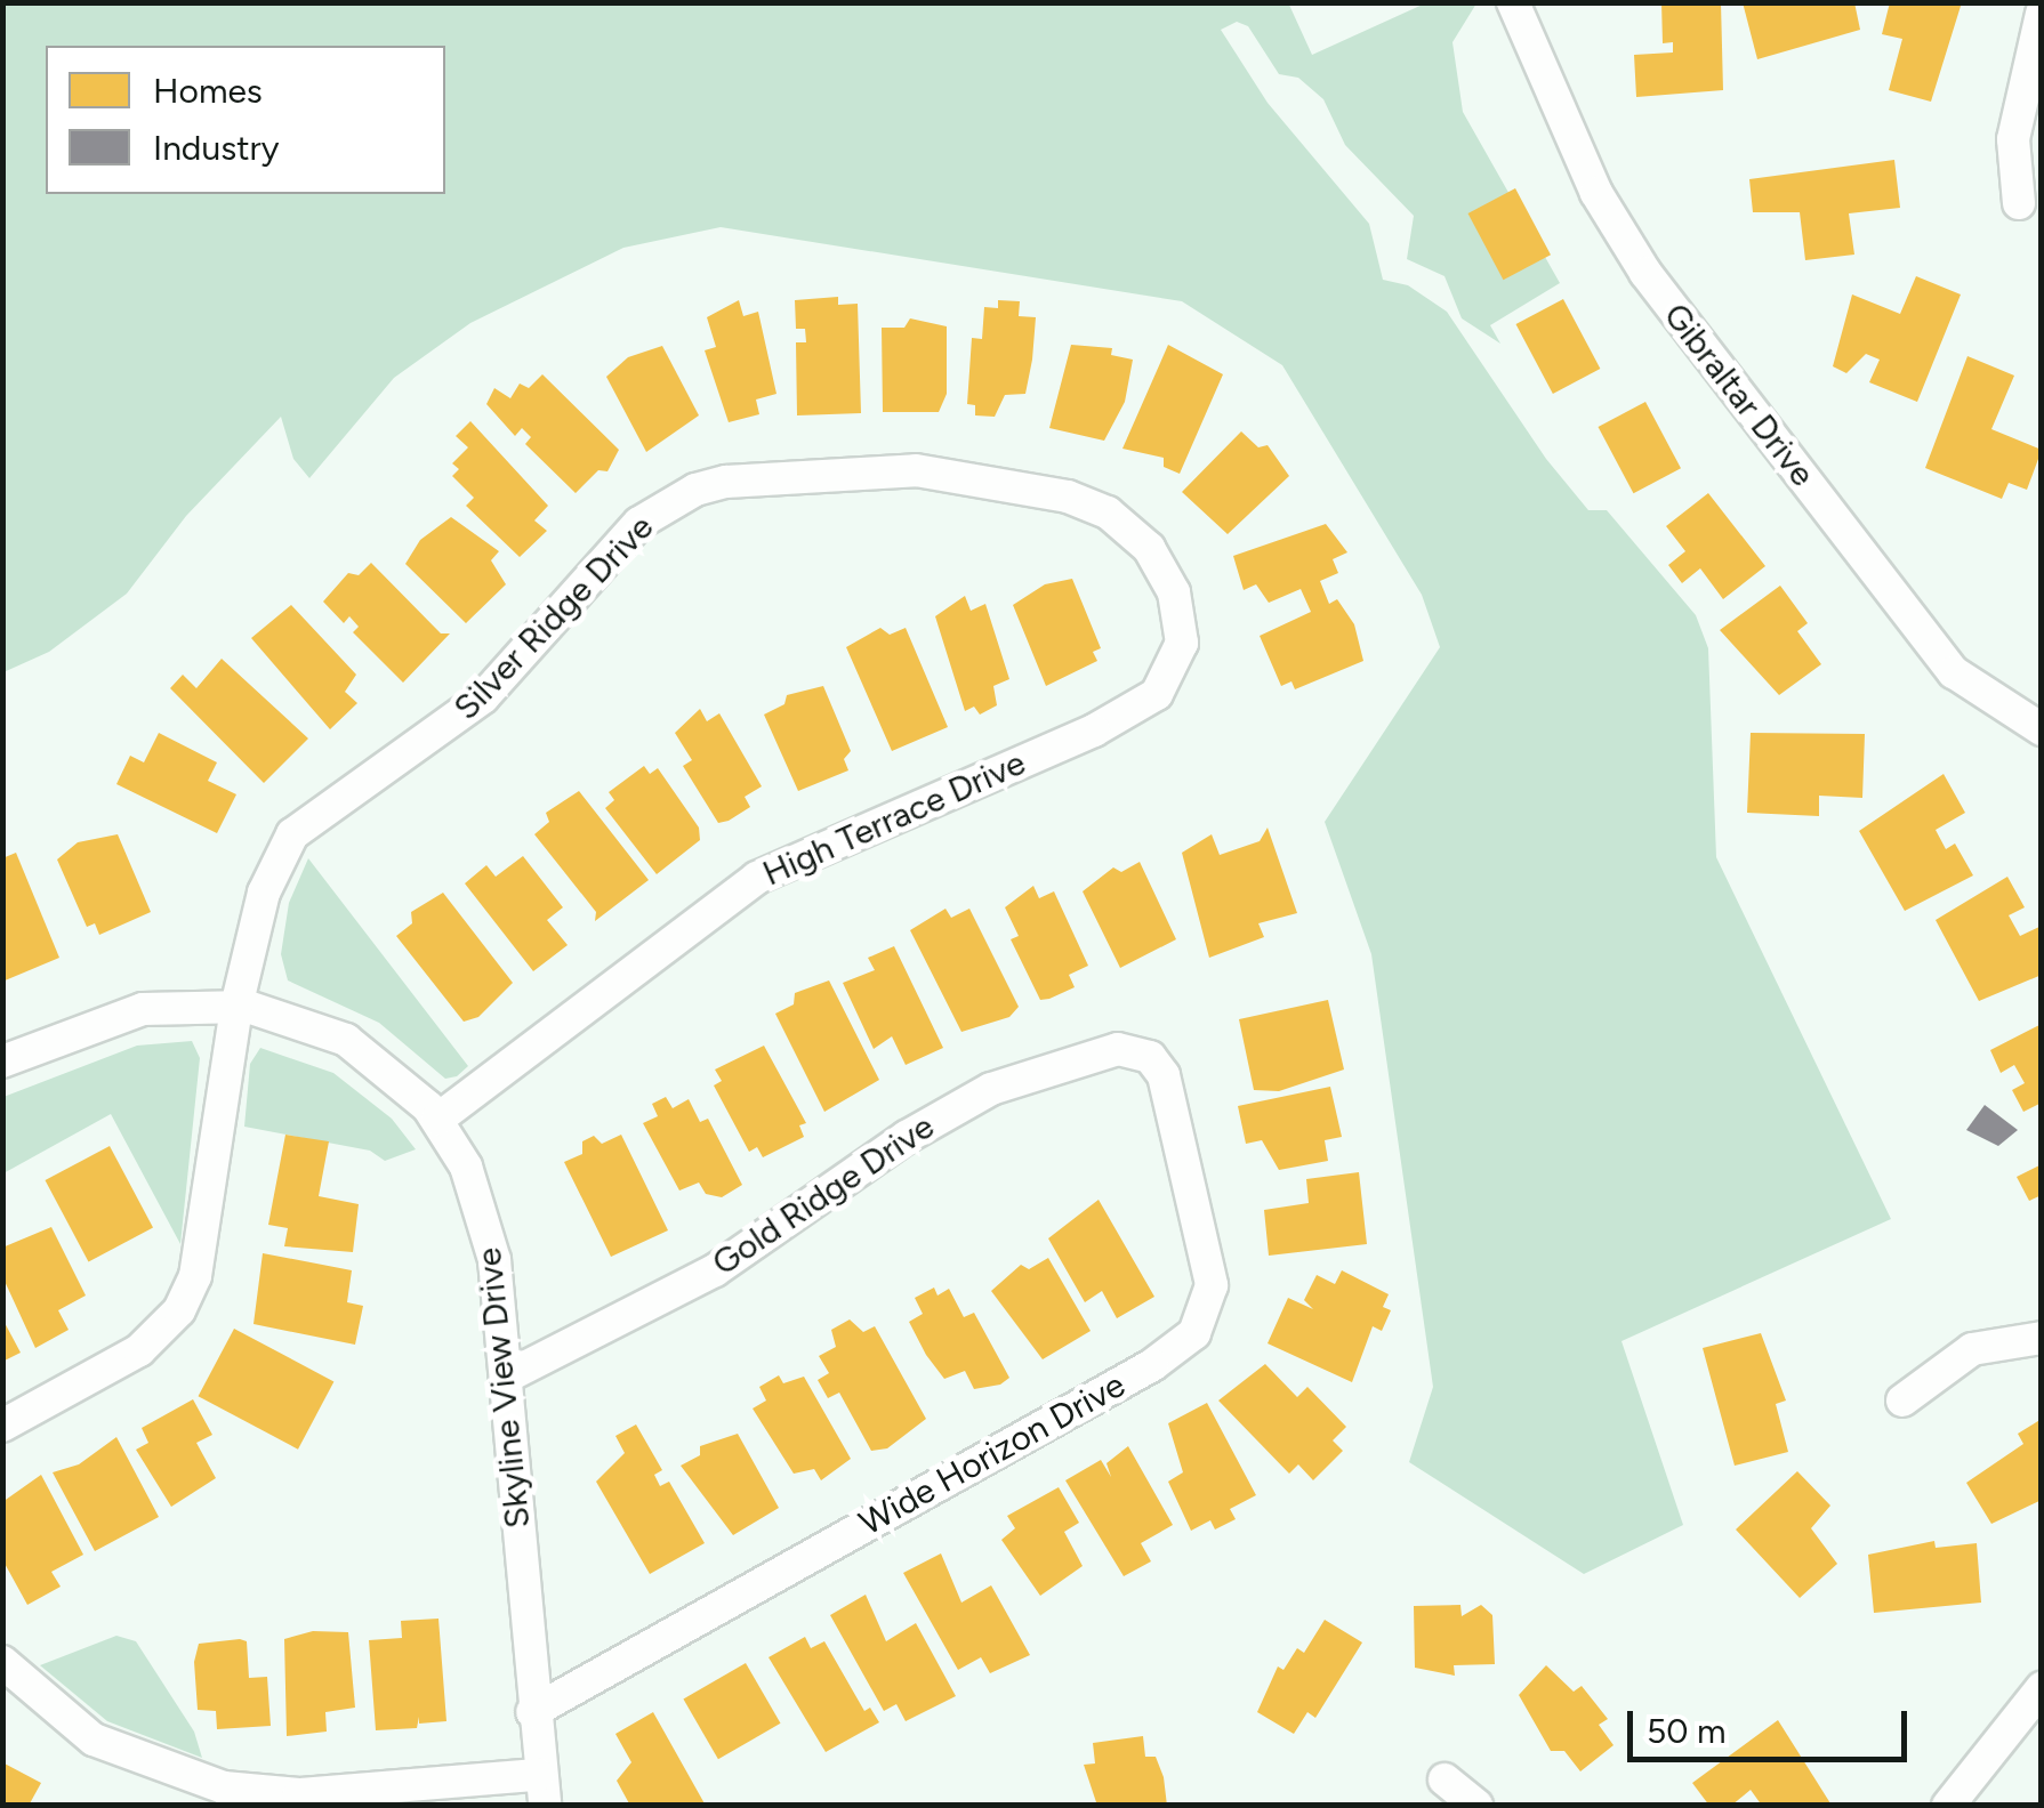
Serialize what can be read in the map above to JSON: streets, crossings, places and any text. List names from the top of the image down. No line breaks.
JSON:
{"streets":{"street":["Gibraltar Drive","Silver Ridge Drive","High Terrace Drive","Gold Ridge Drive","Skyline View Drive","Wide Horizon Drive"]},"crossings":[["Silver Ridge Drive","High Terrace Drive"],["Silver Ridge Drive","Skyline View Drive"],["High Terrace Drive","Skyline View Drive"],["Gold Ridge Drive","Skyline View Drive"],["Gold Ridge Drive","Wide Horizon Drive"],["Skyline View Drive","Wide Horizon Drive"]],"legend":["Homes","Industry"],"scale_bar":"50 m"}
